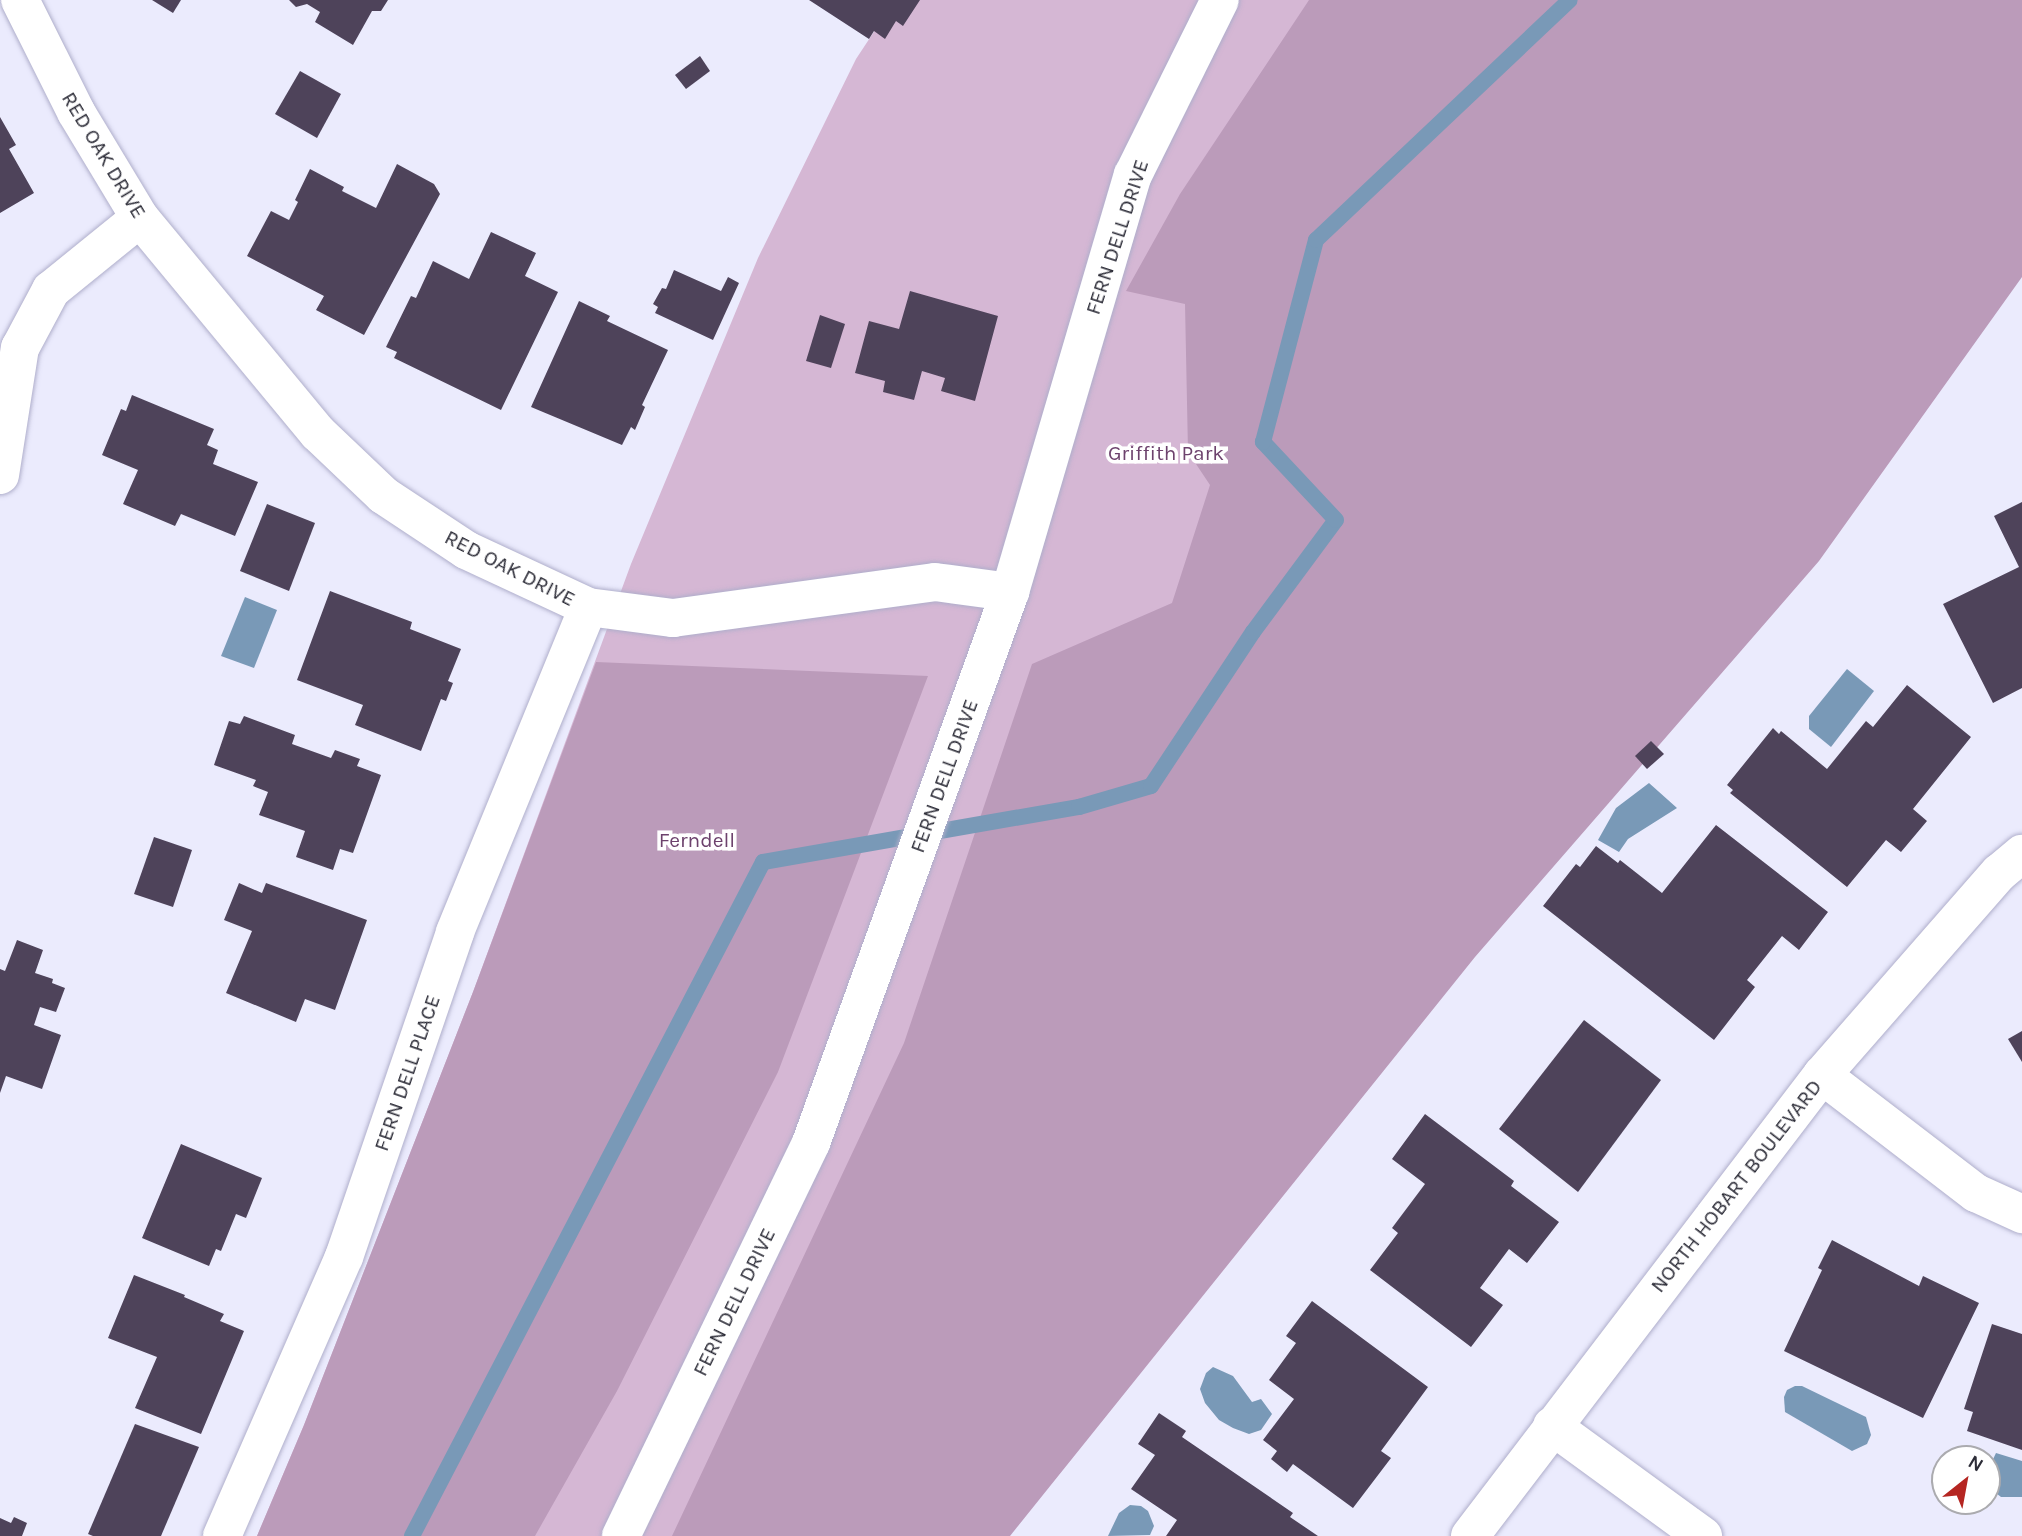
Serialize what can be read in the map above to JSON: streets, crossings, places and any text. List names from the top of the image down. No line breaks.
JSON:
{"streets":{"street":["RED OAK DRIVE","FERN DELL DRIVE","FERN DELL PLACE","NORTH HOBART BOULEVARD"]},"crossings":[["RED OAK DRIVE","FERN DELL DRIVE"],["RED OAK DRIVE","FERN DELL PLACE"]],"parks":["Griffith Park","Ferndell"],"north":"top right"}
